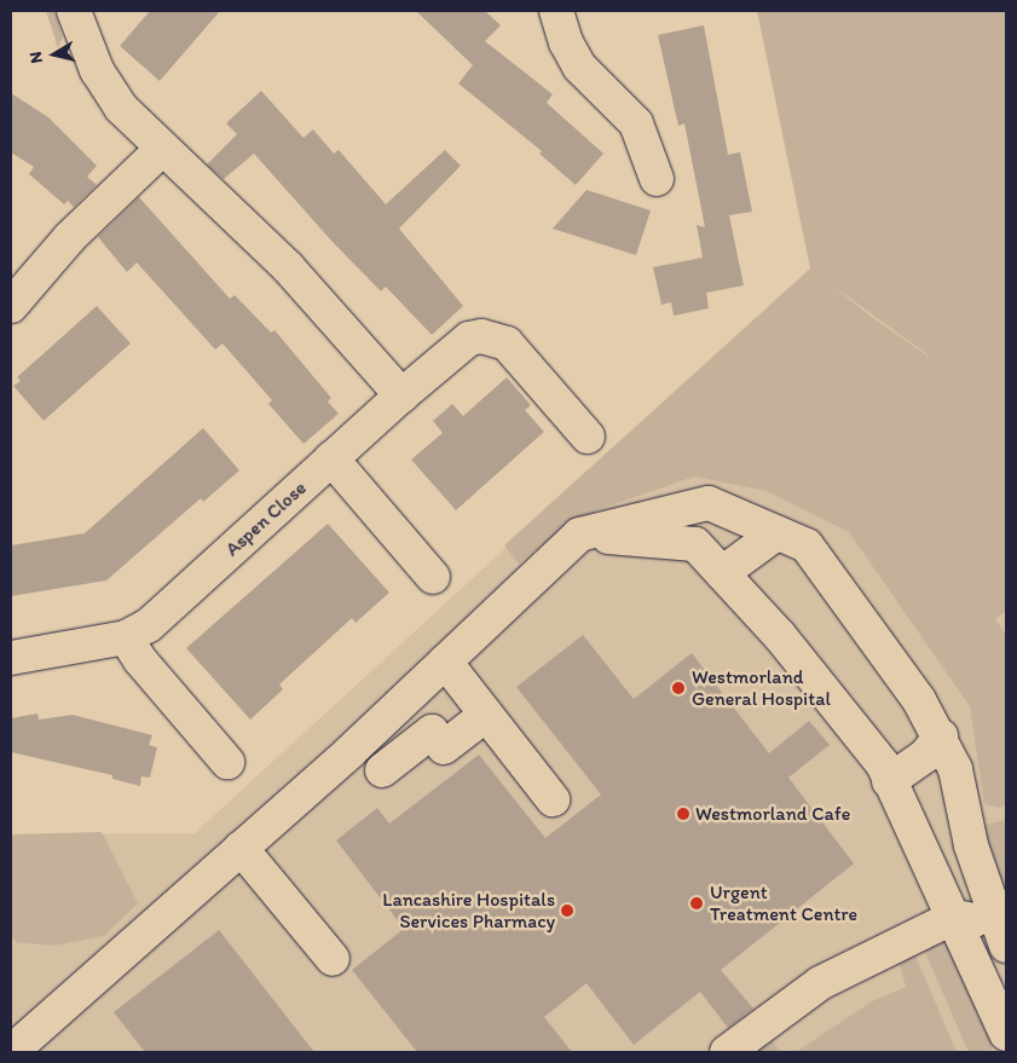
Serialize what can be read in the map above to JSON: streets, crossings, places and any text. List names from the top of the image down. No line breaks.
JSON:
{"streets":{"street":["Aspen Close"]},"places":["Westmorland General Hospital","Westmorland Cafe","Urgent Treatment Centre","Lancashire Hospitals Services Pharmacy"],"north":"left"}
